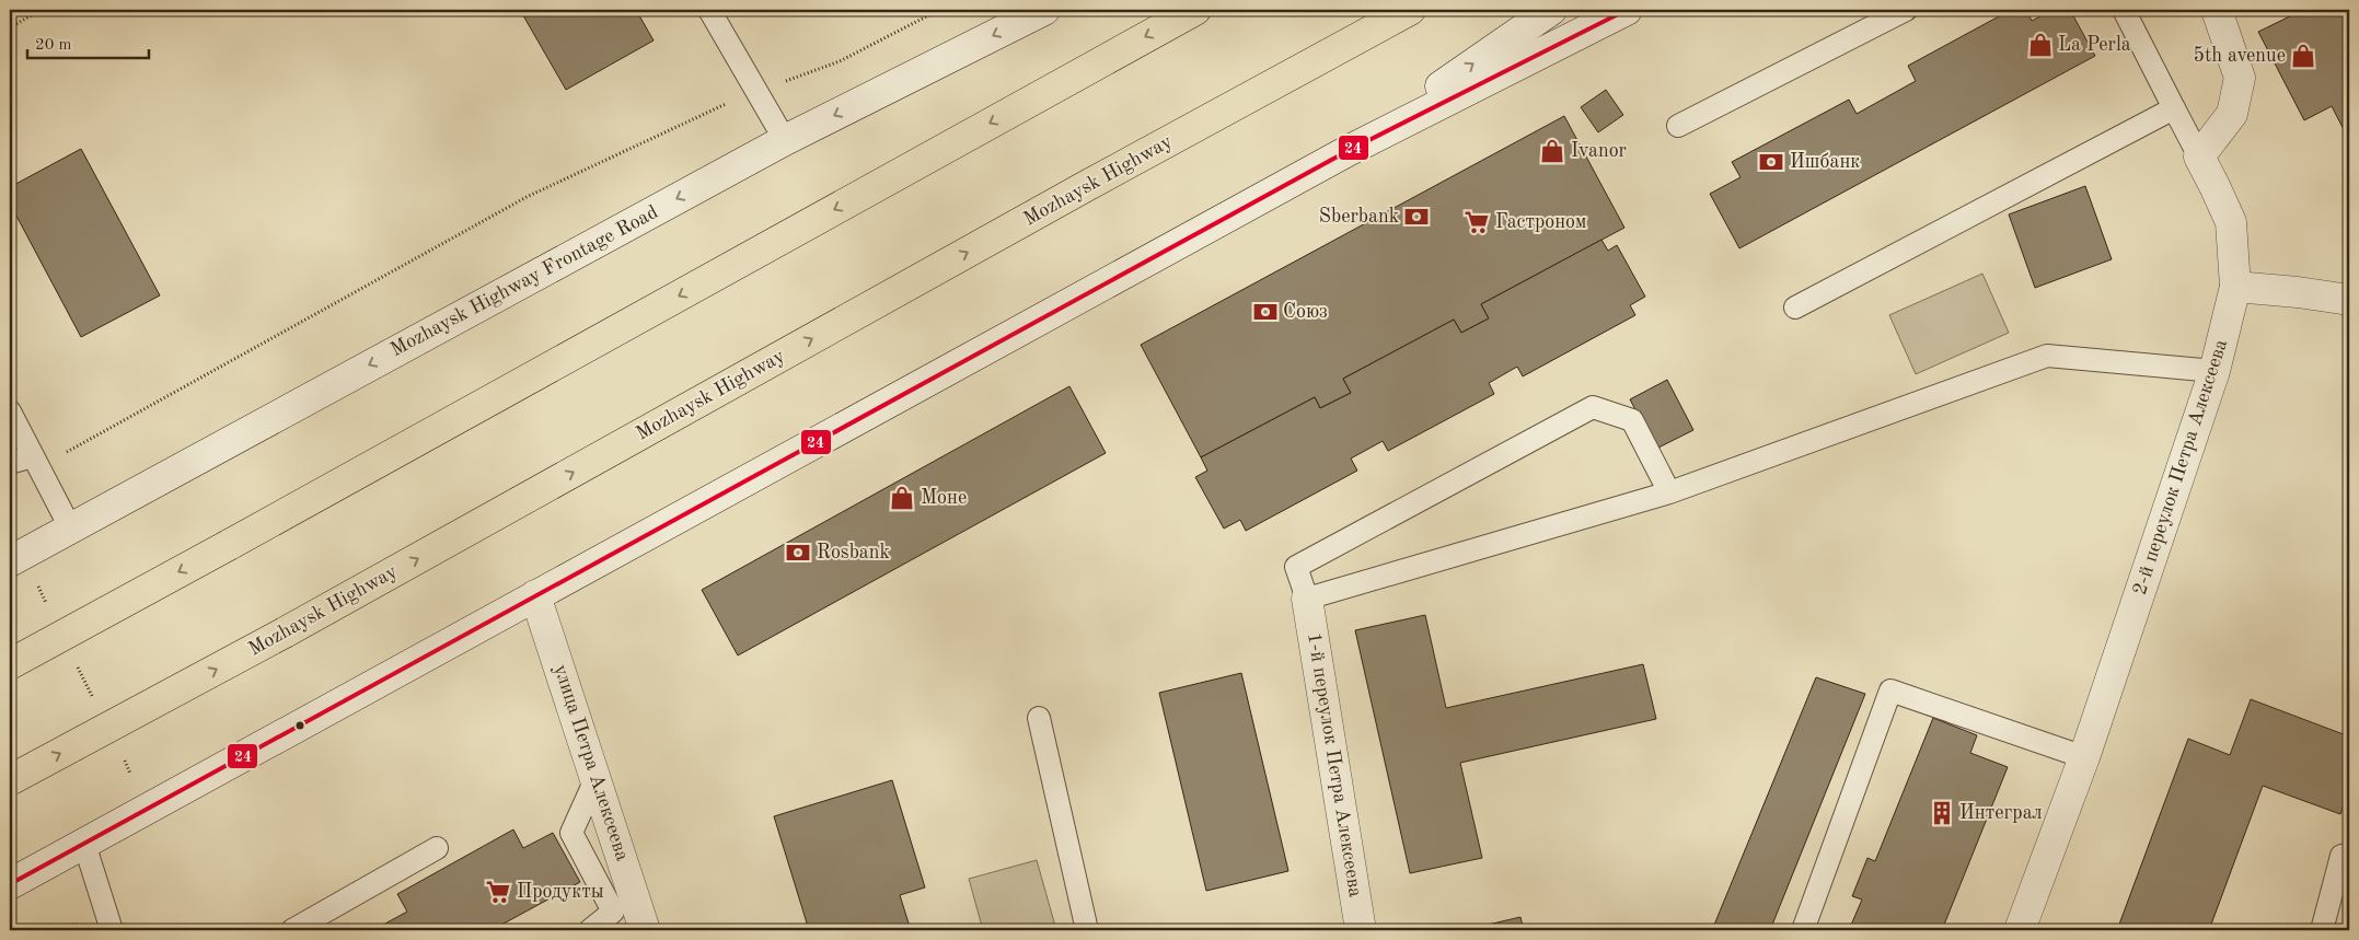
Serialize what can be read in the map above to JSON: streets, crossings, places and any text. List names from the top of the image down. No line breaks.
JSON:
{"streets":{"main road":["Mozhaysk Highway","Mozhaysk Highway Frontage Road","2-й переулок Петра Алексеева","улица Петра Алексеева","1-й переулок Петра Алексеева"]},"places":{"shop":["La Perla","5th avenue","Ivanor","Моне"],"bank":["Ишбанк","Sberbank","Союз","Rosbank"],"supermarket":["Гастроном","Продукты"],"building":["Интеграл"]},"lines":["transit line 24"],"scale_bar":"20 m"}
